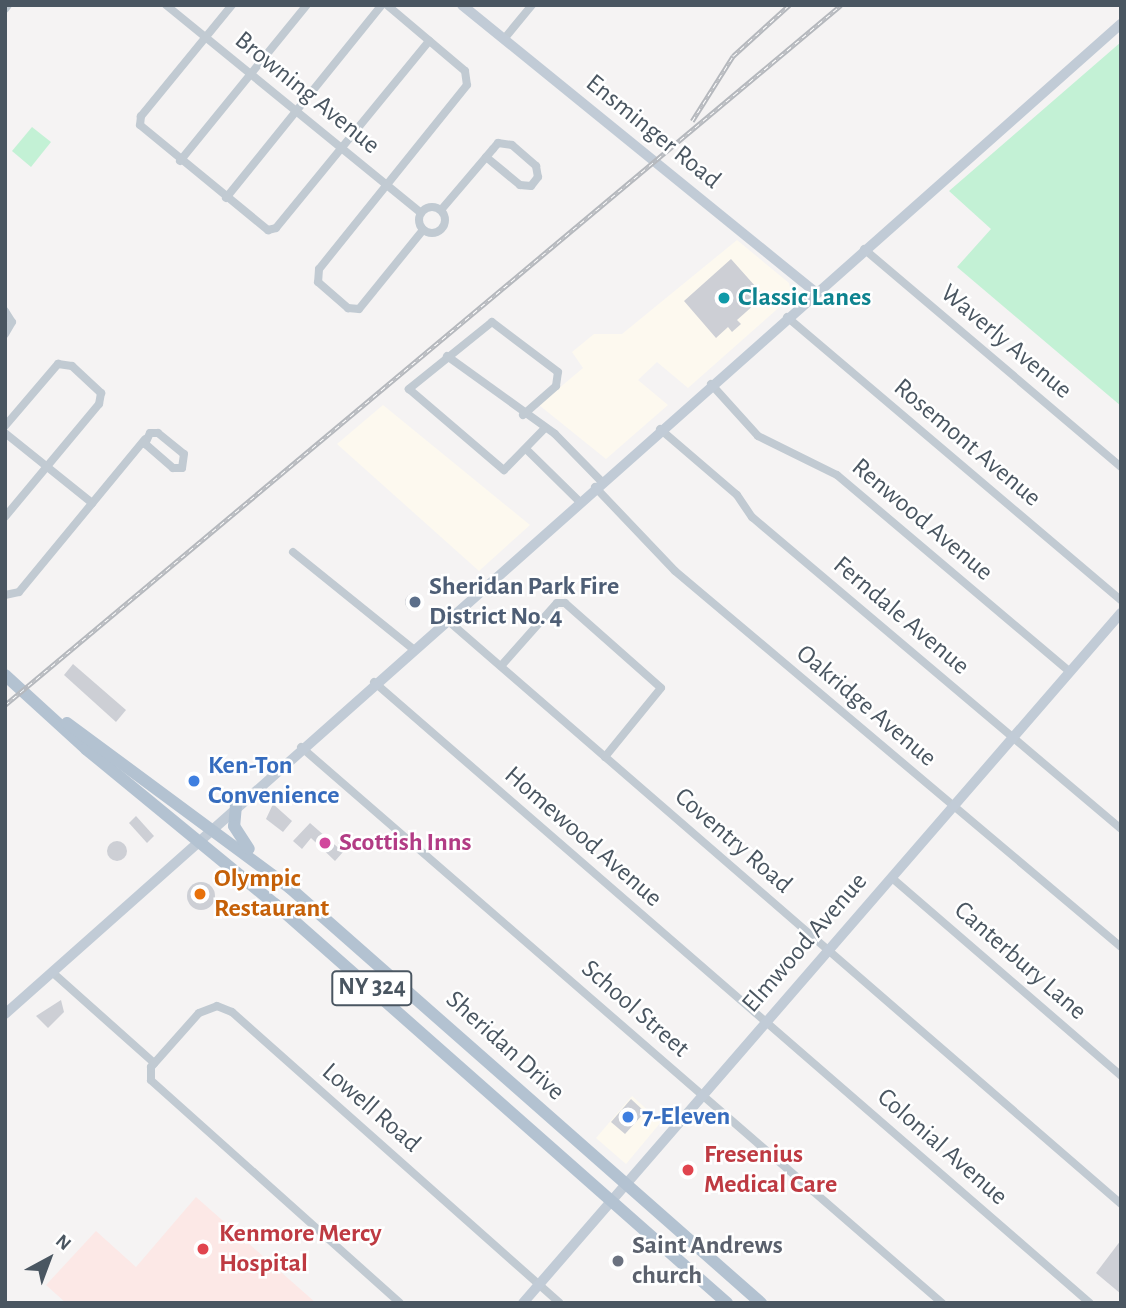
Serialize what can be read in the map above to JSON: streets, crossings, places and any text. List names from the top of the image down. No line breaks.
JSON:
{"streets":{"main road":["Ensminger Road","Elmwood Avenue","NY 324","Sheridan Drive"],"street":["Browning Avenue","Waverly Avenue","Rosemont Avenue","Renwood Avenue","Ferndale Avenue","Oakridge Avenue","Homewood Avenue","Coventry Road","Canterbury Lane","School Street","Lowell Road","Colonial Avenue"]},"crossings":[["Renwood Avenue","Elmwood Avenue"],["Ferndale Avenue","Elmwood Avenue"],["Oakridge Avenue","Elmwood Avenue"],["Homewood Avenue","Elmwood Avenue"],["Homewood Avenue","Colonial Avenue"],["Coventry Road","Elmwood Avenue"],["Elmwood Avenue","Canterbury Lane"],["Elmwood Avenue","School Street"],["Elmwood Avenue","Sheridan Drive"],["Elmwood Avenue","Lowell Road"],["Elmwood Avenue","Colonial Avenue"]],"places":["Classic Lanes","Sheridan Park Fire District No. 4","Ken-Ton Convenience","Scottish Inns","Olympic Restaurant","7-Eleven","Fresenius Medical Care","Kenmore Mercy Hospital","Saint Andrews church"],"north":"top right"}
